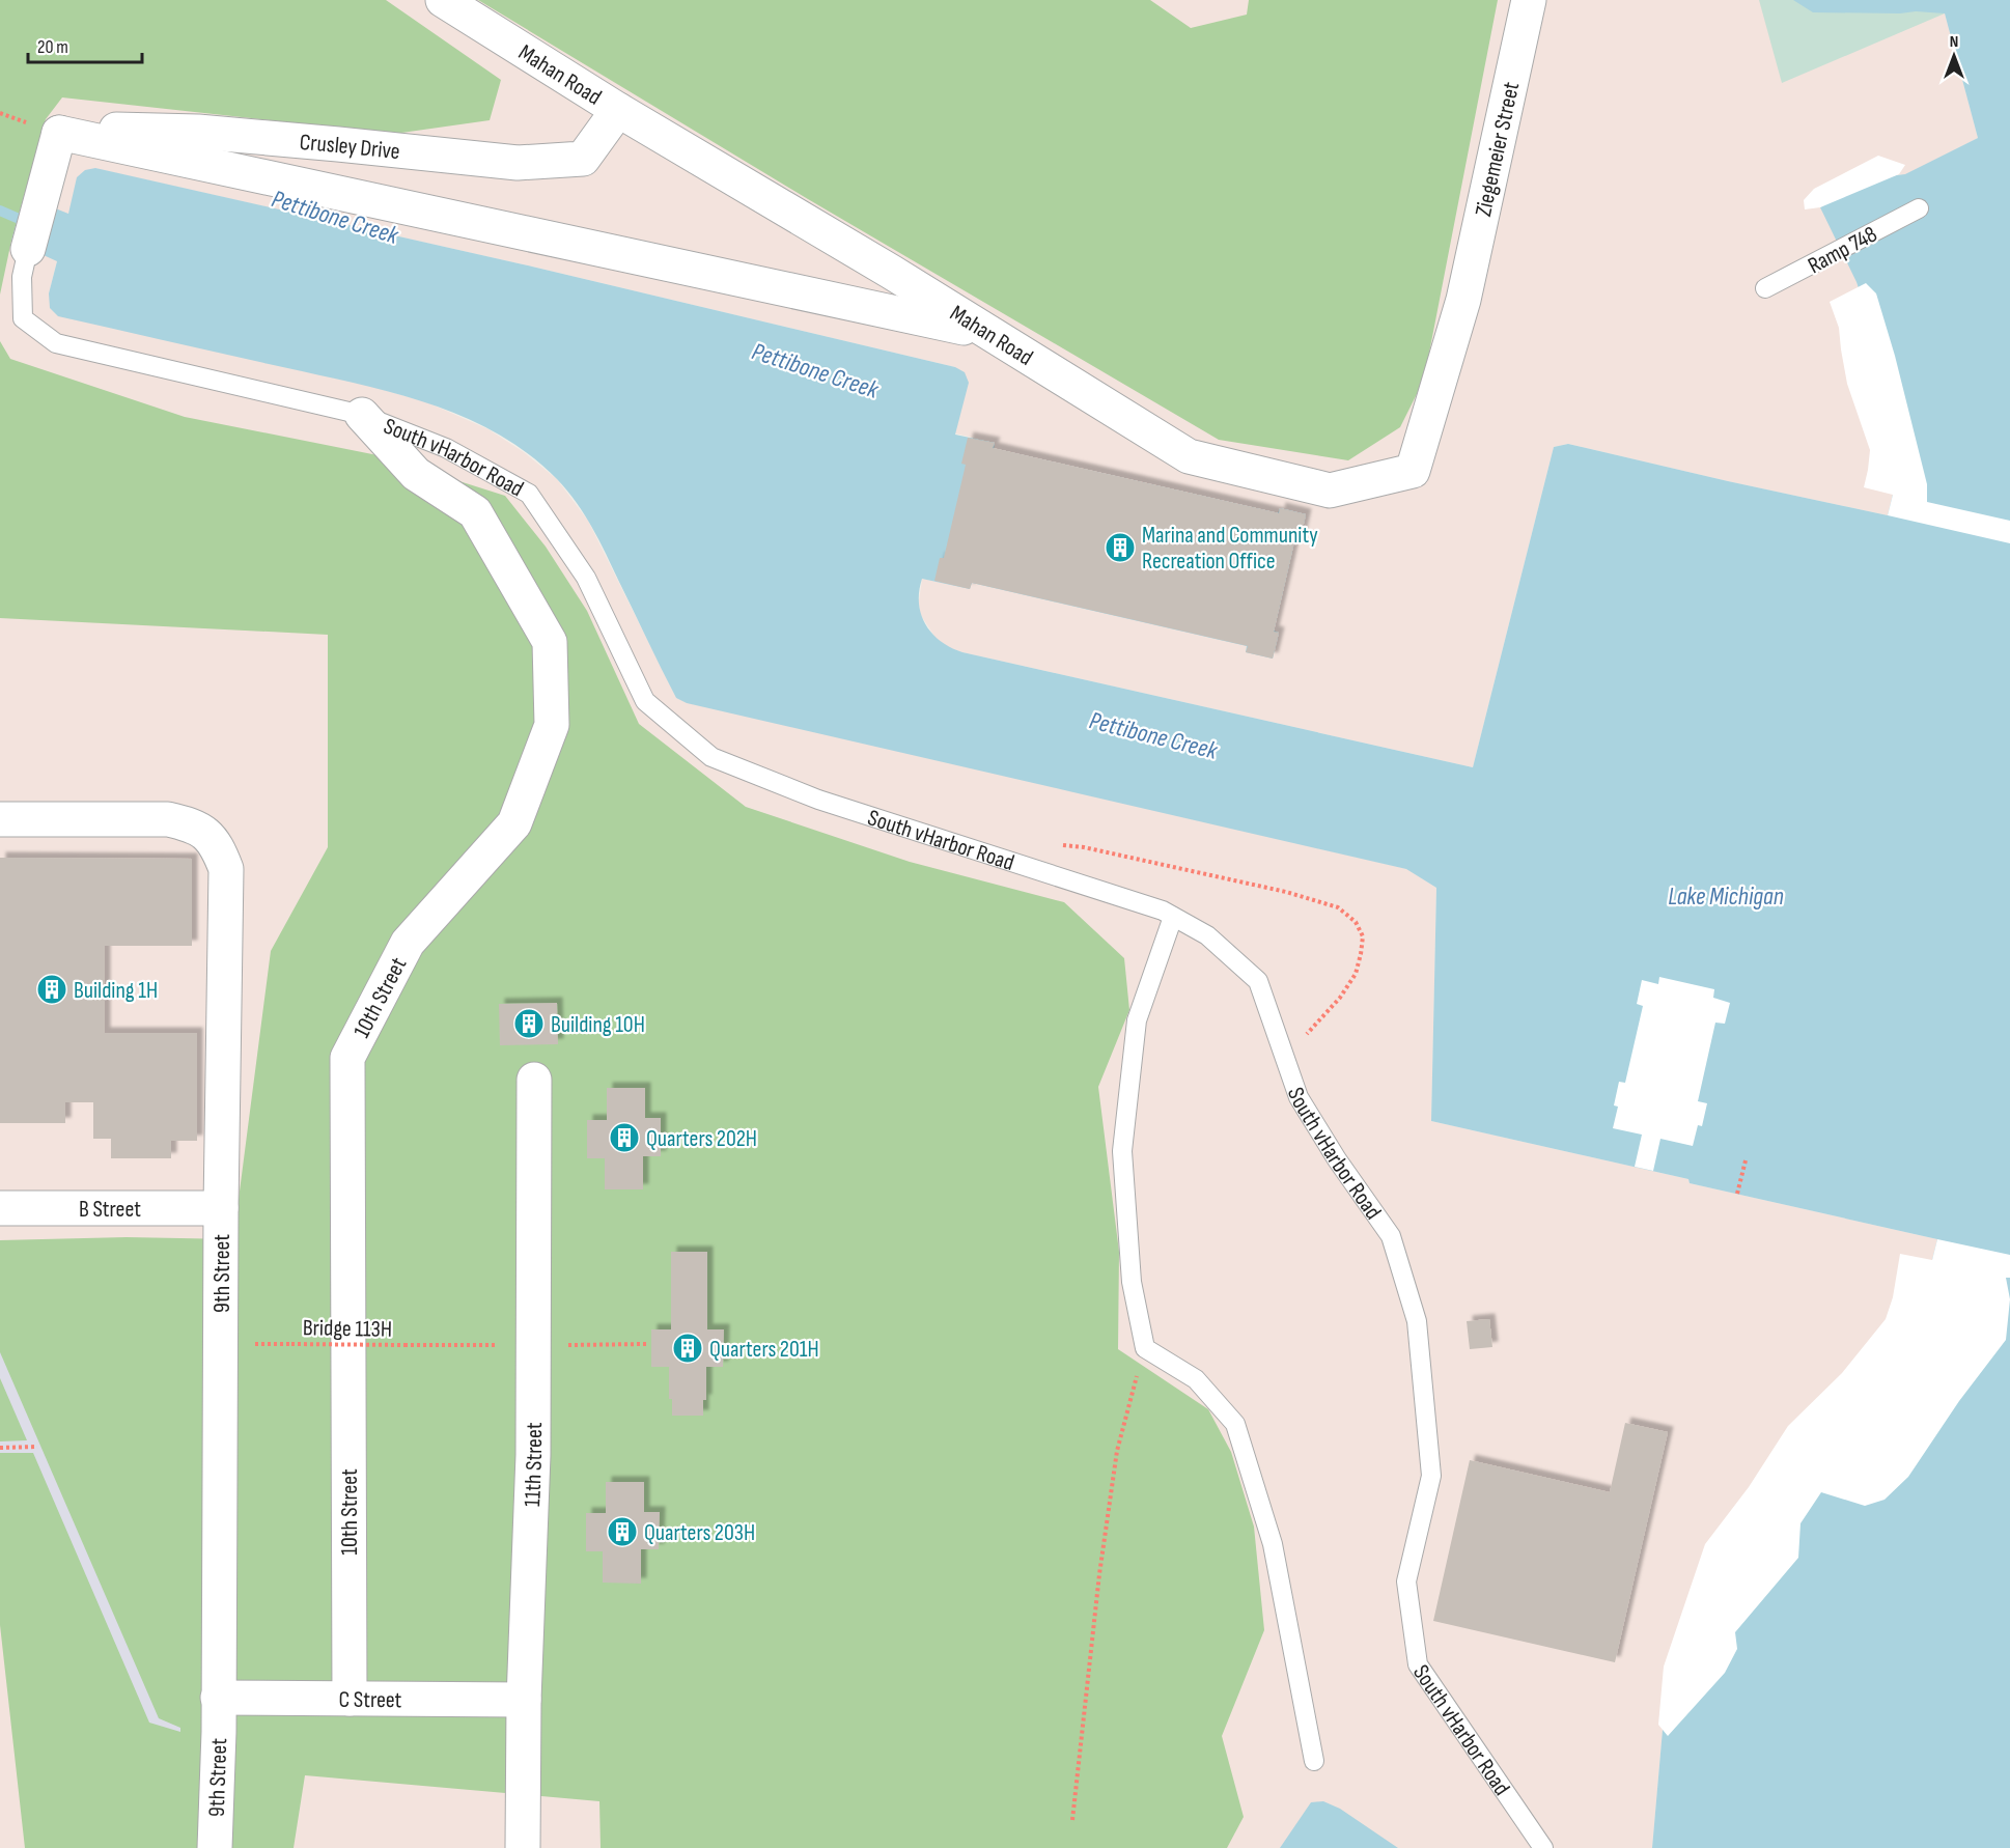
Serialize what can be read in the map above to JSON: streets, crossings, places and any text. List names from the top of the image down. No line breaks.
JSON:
{"streets":{"street":["Mahan Road","Crusley Drive","Ziegemeier Street","South vHarbor Road","10th Street","B Street","9th Street","11th Street","C Street"],"lane":["Ramp 748"],"path":["Bridge 113H"]},"crossings":[["Mahan Road","Crusley Drive"],["Mahan Road","Ziegemeier Street"],["Crusley Drive","South vHarbor Road"],["South vHarbor Road","10th Street"],["10th Street","C Street"],["B Street","9th Street"],["9th Street","C Street"],["11th Street","C Street"]],"water":["Pettibone Creek","Lake Michigan"],"places":{"building":["Marina and Community Recreation Office","Building 1H","Building 10H","Quarters 202H","Quarters 201H","Quarters 203H"]},"scale_bar":"20 m","north":"top"}
